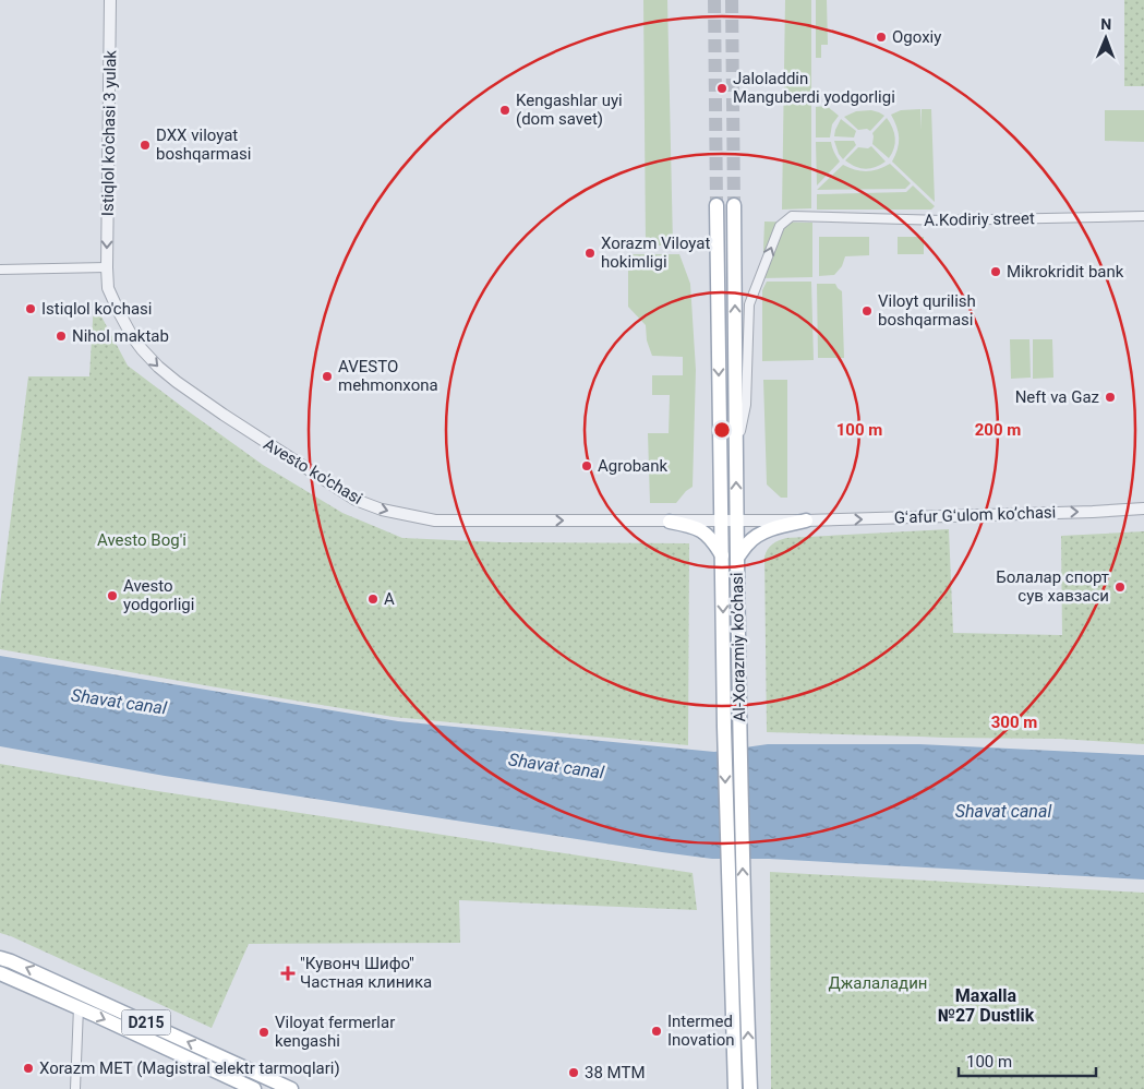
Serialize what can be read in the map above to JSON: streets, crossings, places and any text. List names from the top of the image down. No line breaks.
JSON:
{"streets":{"main road":["Al-Xorazmiy ko’chasi","D215"],"street":["Istiqlol ko'chasi 3 yulak","A.Kodiriy street","Avesto ko'chasi","Gʻafur Gʻulom ko’chasi"]},"crossings":[["Istiqlol ko'chasi 3 yulak","Avesto ko'chasi"],["A.Kodiriy street","Al-Xorazmiy ko’chasi"],["Avesto ko'chasi","Gʻafur Gʻulom ko’chasi"],["Avesto ko'chasi","Al-Xorazmiy ko’chasi"],["Gʻafur Gʻulom ko’chasi","Al-Xorazmiy ko’chasi"]],"one_way":["Istiqlol ko'chasi 3 yulak","Avesto ko'chasi","Gʻafur Gʻulom ko’chasi"],"districts":["Maxalla №27 Dustlik"],"water":["Shavat canal"],"parks":["Avesto Bog'i","Джалаладин"],"places":{"other":["Ogoxiy","Jaloladdin Manguberdi yodgorligi","Kengashlar uyi (dom savet)","DXX viloyat boshqarmasi","Xorazm Viloyat hokimligi","Mikrokridit bank","Istiqlol ko'chasi","Viloyt qurilish boshqarmasi","Nihol maktab","AVESTO mehmonxona","Neft va Gaz","Agrobank","Болалар спорт сув хавзаси","Avesto yodgorligi","A","Intermed Inovation","Viloyat fermerlar kengashi","Xorazm MET (Magistral elektr tarmoqlari)","38 MTM"],"health":["\"Кувонч Шифо\" Частная клиника"]},"scale_bar":"100 m","north":"top","rings":["100 m","200 m","300 m"]}
